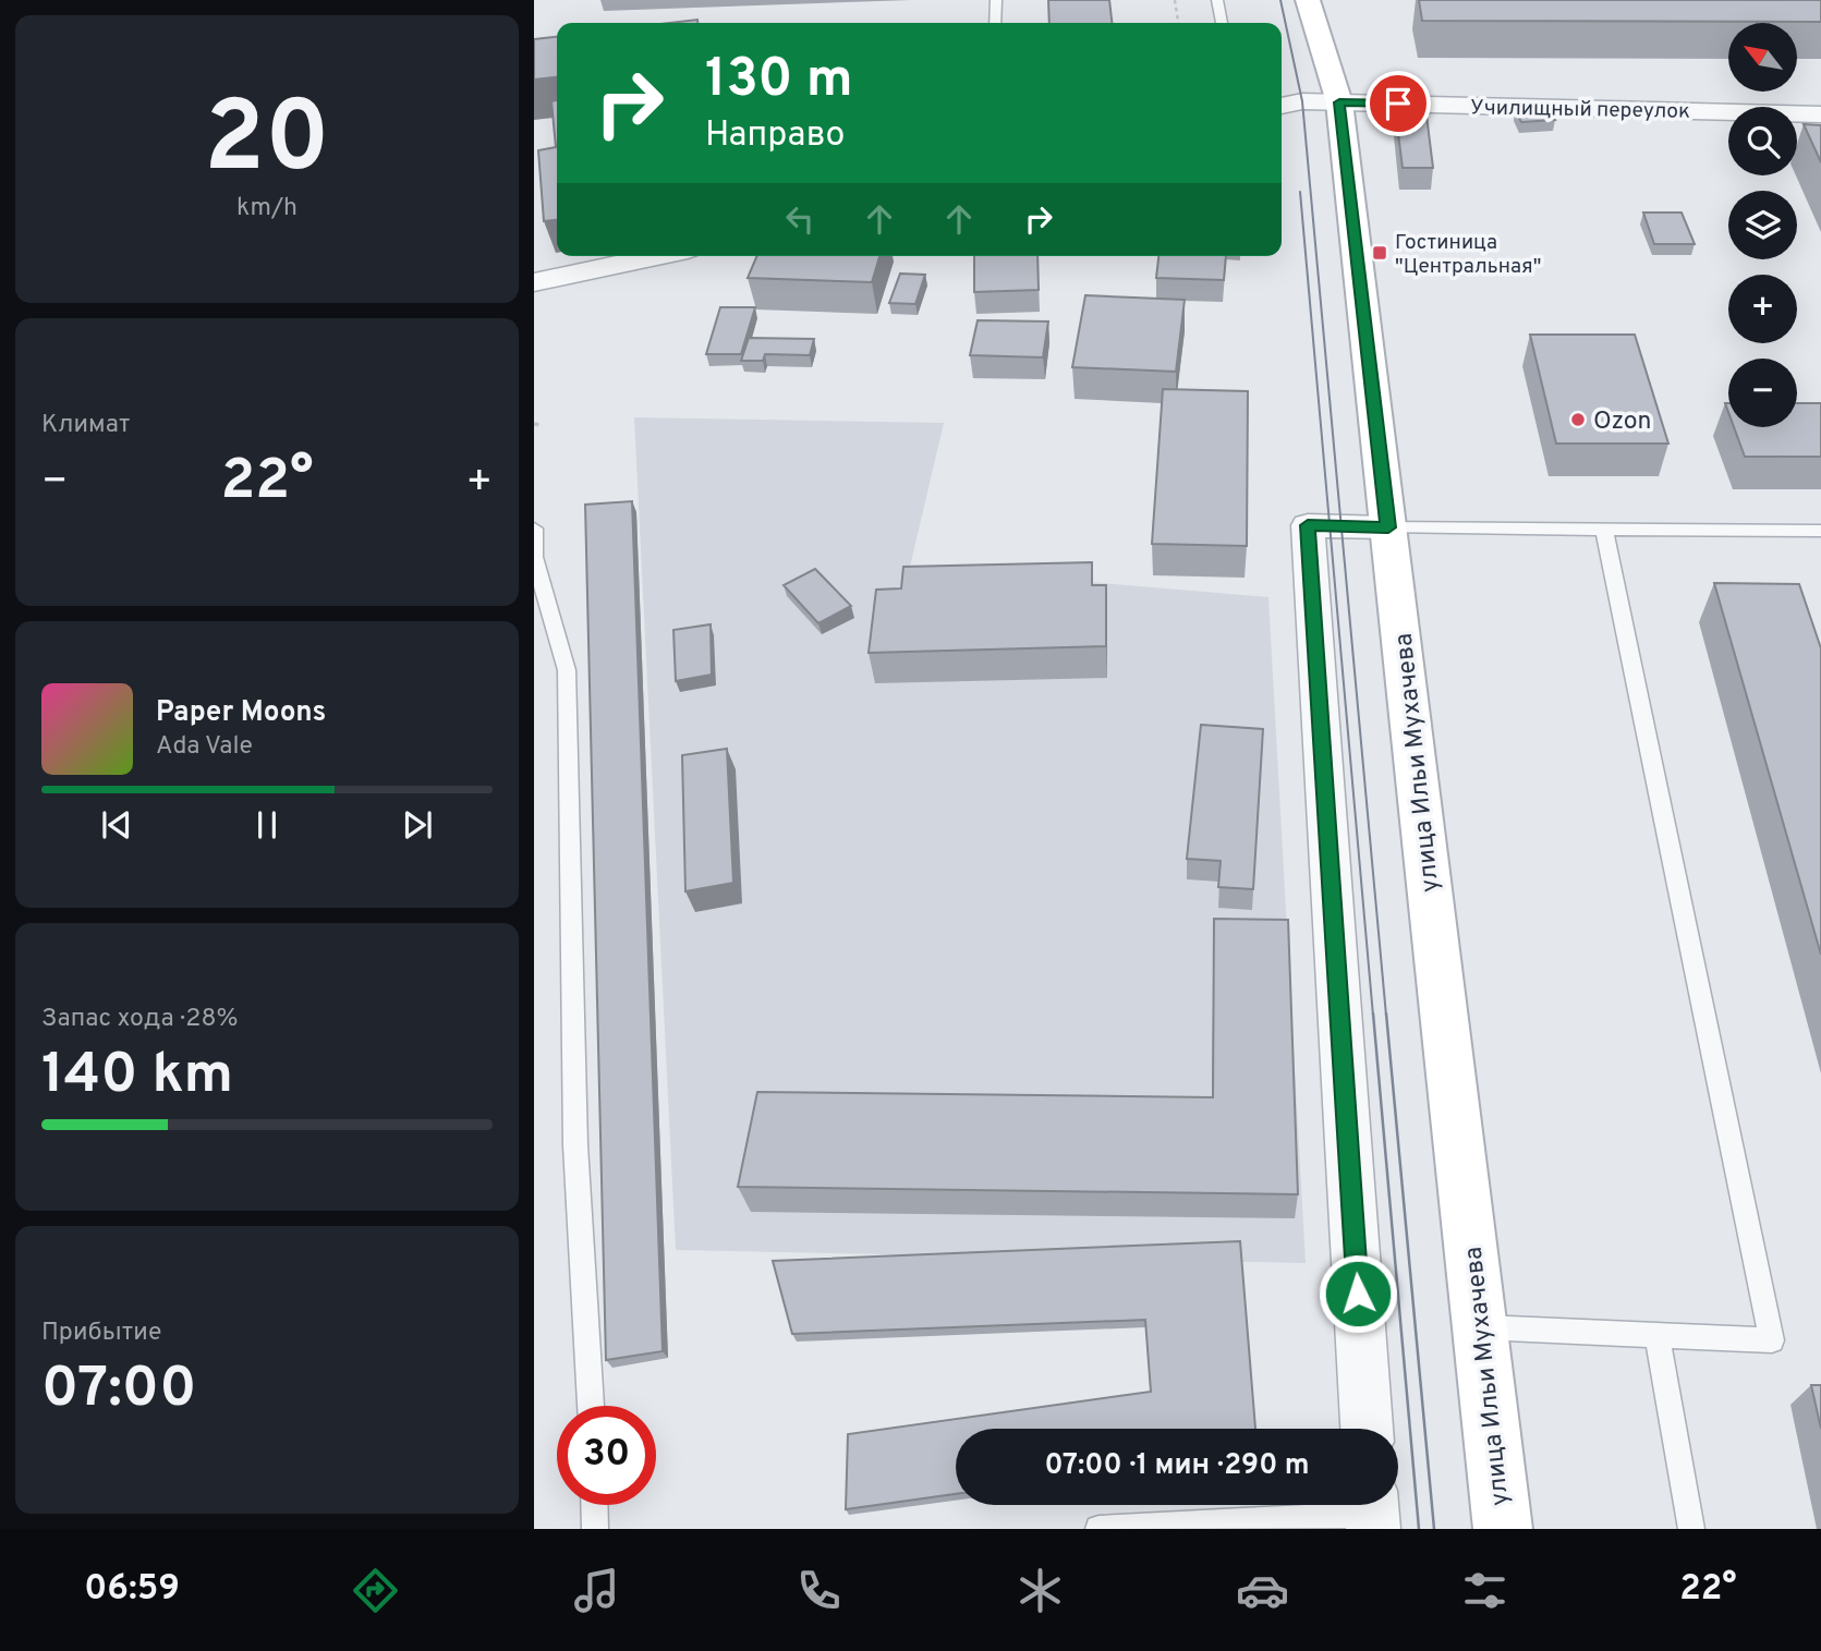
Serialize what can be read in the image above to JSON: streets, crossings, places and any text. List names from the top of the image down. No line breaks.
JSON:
{"streets":{"main road":["улица Ильи Мухачева"],"street":["Училищный переулок"]},"crossings":[["Училищный переулок","улица Ильи Мухачева"]],"places":{"transit":["Гостиница \"Центральная\""],"other":["Ozon"]},"north":"top left","page":{"tile":[["20","km/h"],"Климат",["Запас хода · 28%","140 km"],["Прибытие","07:00"]],"map_buttons":["+","−"],"turn":["130 m","Направо"],"heat":["−","22°","+"],"song":["Paper Moons","Ada Vale"],"limit":"30","trip":"07:00 · 1 мин · 290 m","tabs":["06:59","22°"]}}
